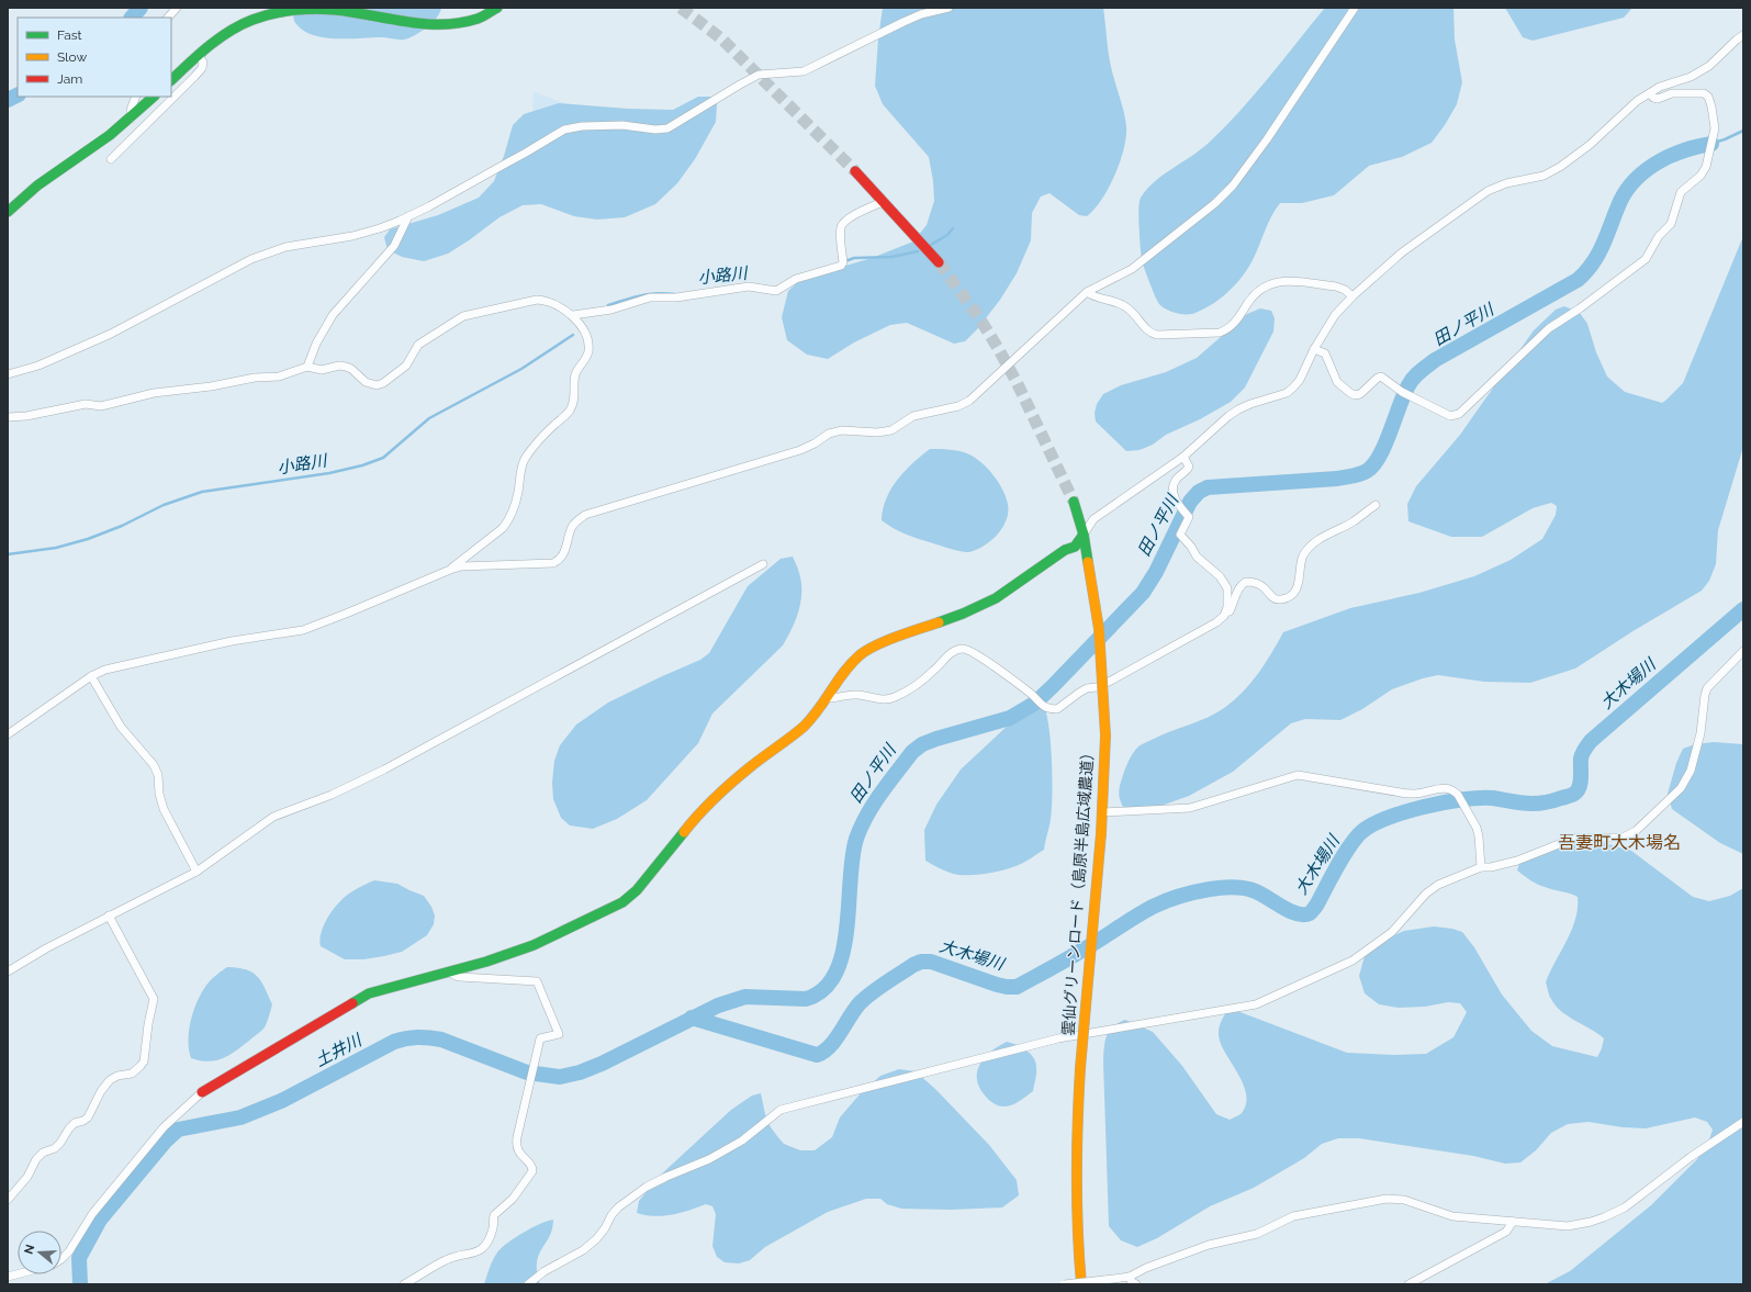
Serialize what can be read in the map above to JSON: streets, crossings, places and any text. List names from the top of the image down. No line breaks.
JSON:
{"streets":{"street":["雲仙グリーンロード（島原半島広域農道）"]},"districts":["吾妻町大木場名"],"water":["小路川","田ノ平川","大木場川","土井川"],"legend":["Fast","Slow","Jam"],"north":"left"}
